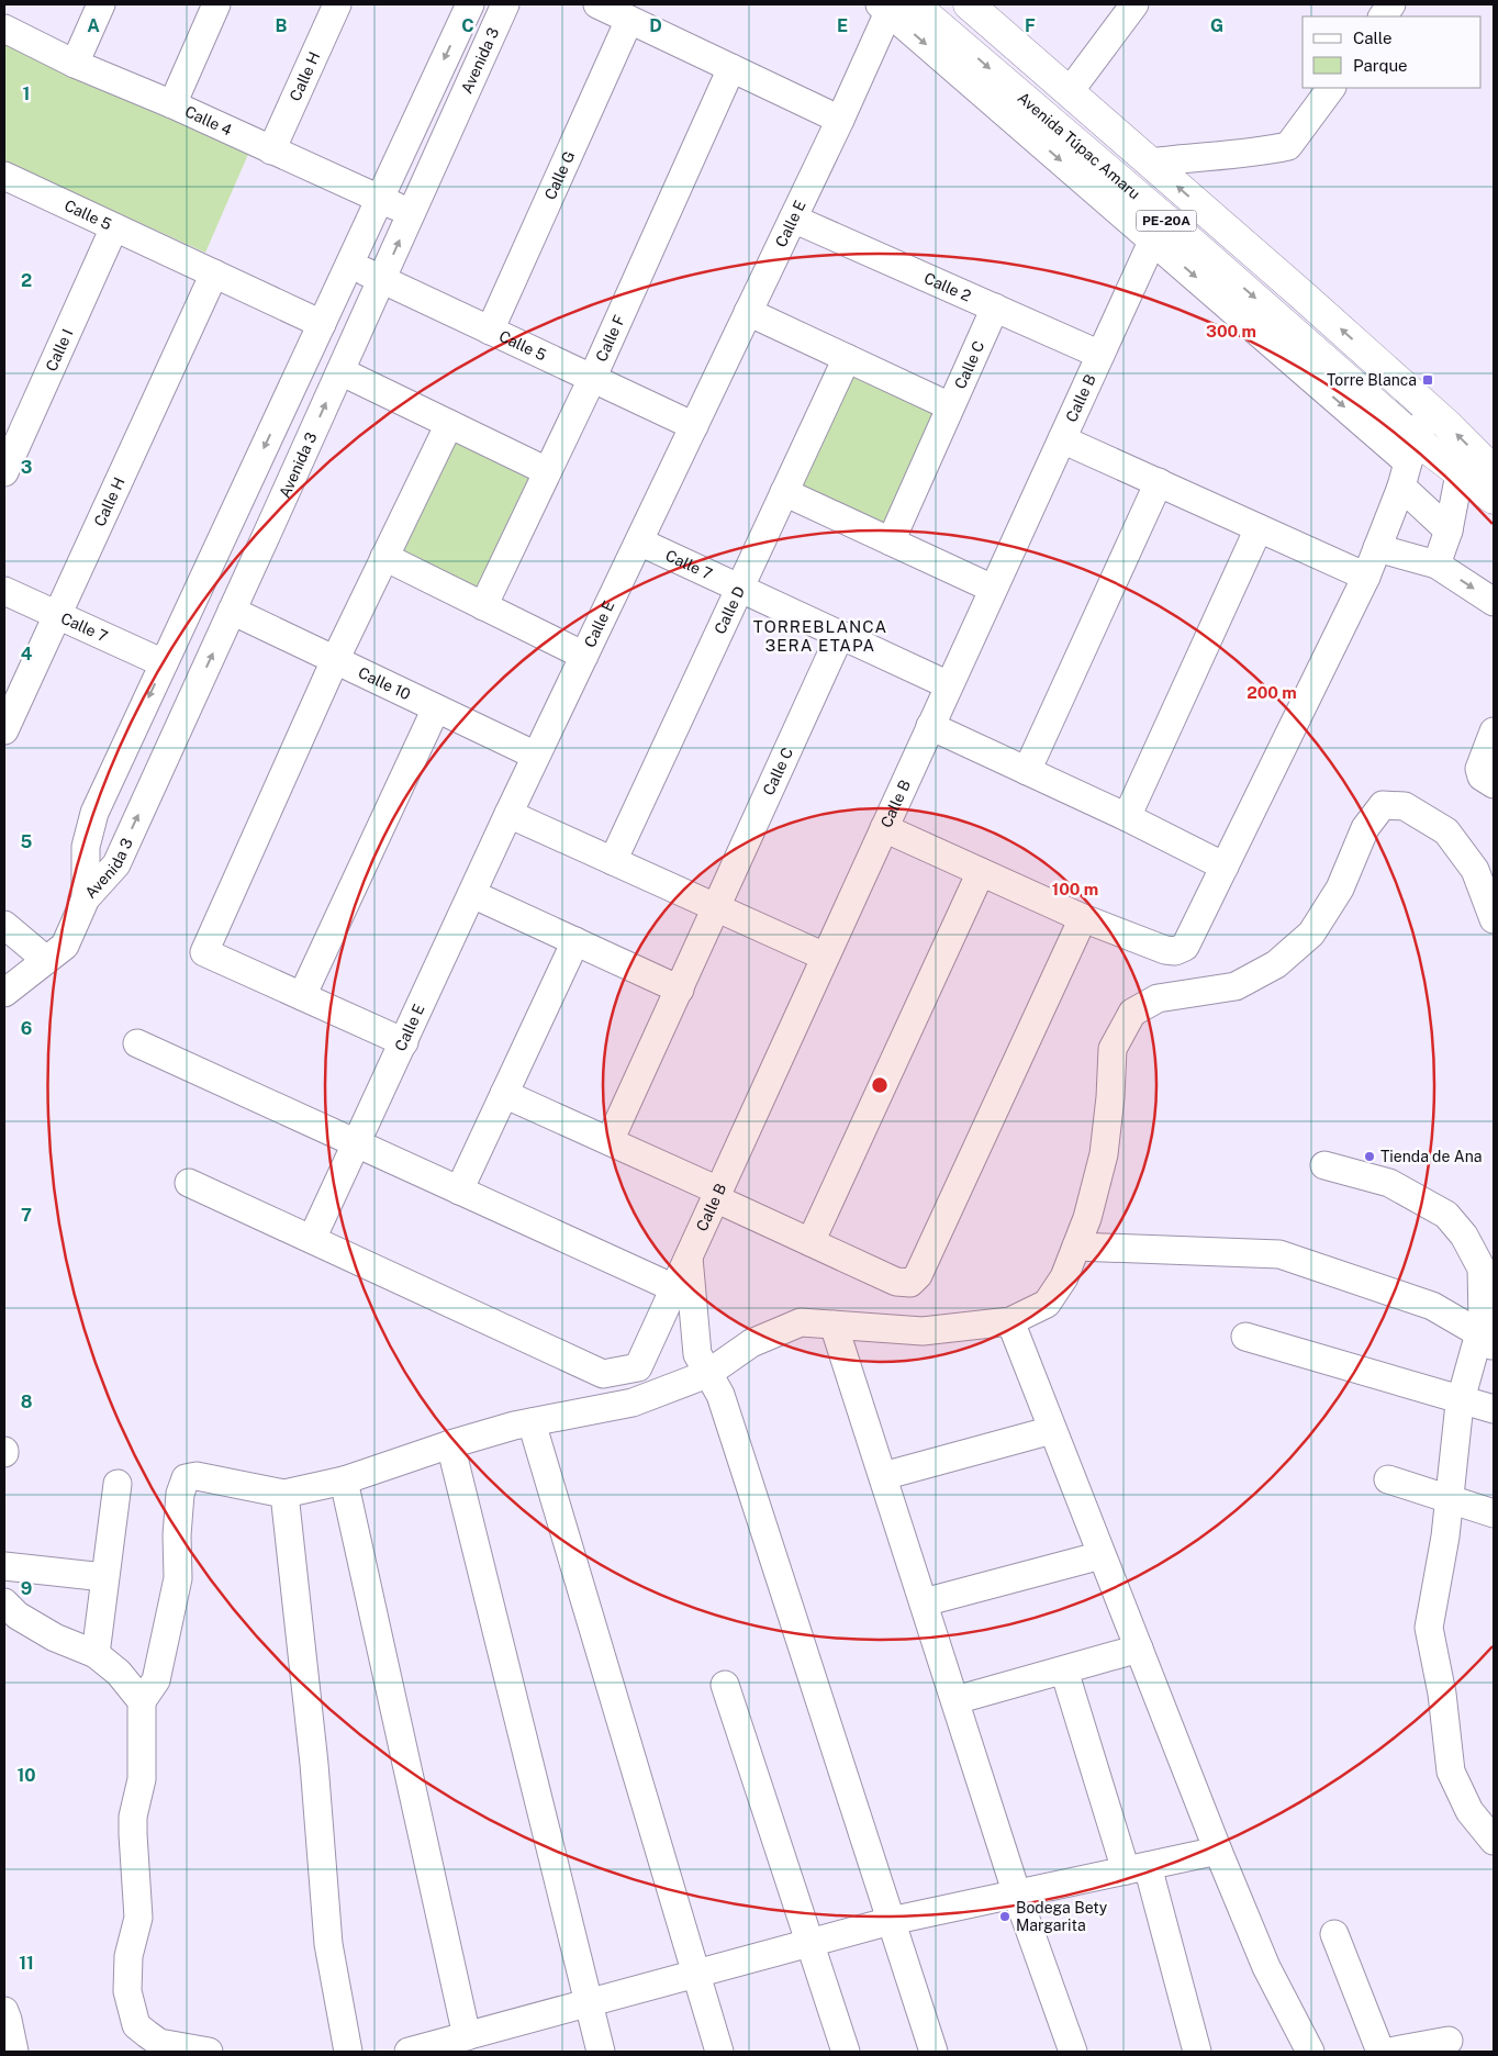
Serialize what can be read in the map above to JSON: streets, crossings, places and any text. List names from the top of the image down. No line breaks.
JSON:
{"streets":{"highway":["Avenida Túpac Amaru","PE-20A"],"street":["Avenida 3","Calle H","Calle 4","Calle G","Calle 5","Calle E","Calle 2","Calle F","Calle I","Calle C","Calle B","Calle 7","Calle D","Calle 10"]},"crossings":[["Avenida 3","Calle 4"],["Avenida 3","Calle 5"],["Avenida 3","Calle 7"],["Avenida 3","Calle 10"],["Calle H","Calle 4"],["Calle H","Calle 5"],["Calle H","Calle 7"],["Avenida Túpac Amaru","Calle E"],["Calle G","Calle 5"],["Calle 5","Calle E"],["Calle 5","Calle F"],["Calle 5","Calle I"],["Calle E","Calle 2"],["Calle E","Calle B"],["Calle E","Calle 7"],["Calle E","Calle 10"],["Calle 2","Calle C"],["Calle 2","Calle B"],["Calle C","Calle 7"],["Calle B","Calle 7"],["Calle 7","Calle D"]],"districts":["TORREBLANCA 3ERA ETAPA"],"places":{"transit":["Torre Blanca"],"other":["Tienda de Ana","Bodega Bety Margarita"]},"legend":["Calle","Parque"],"grid":{"columns":["A","B","C","D","E","F","G"],"rows":["1","2","3","4","5","6","7","8","9","10","11"]},"rings":["300 m","200 m","100 m"]}
